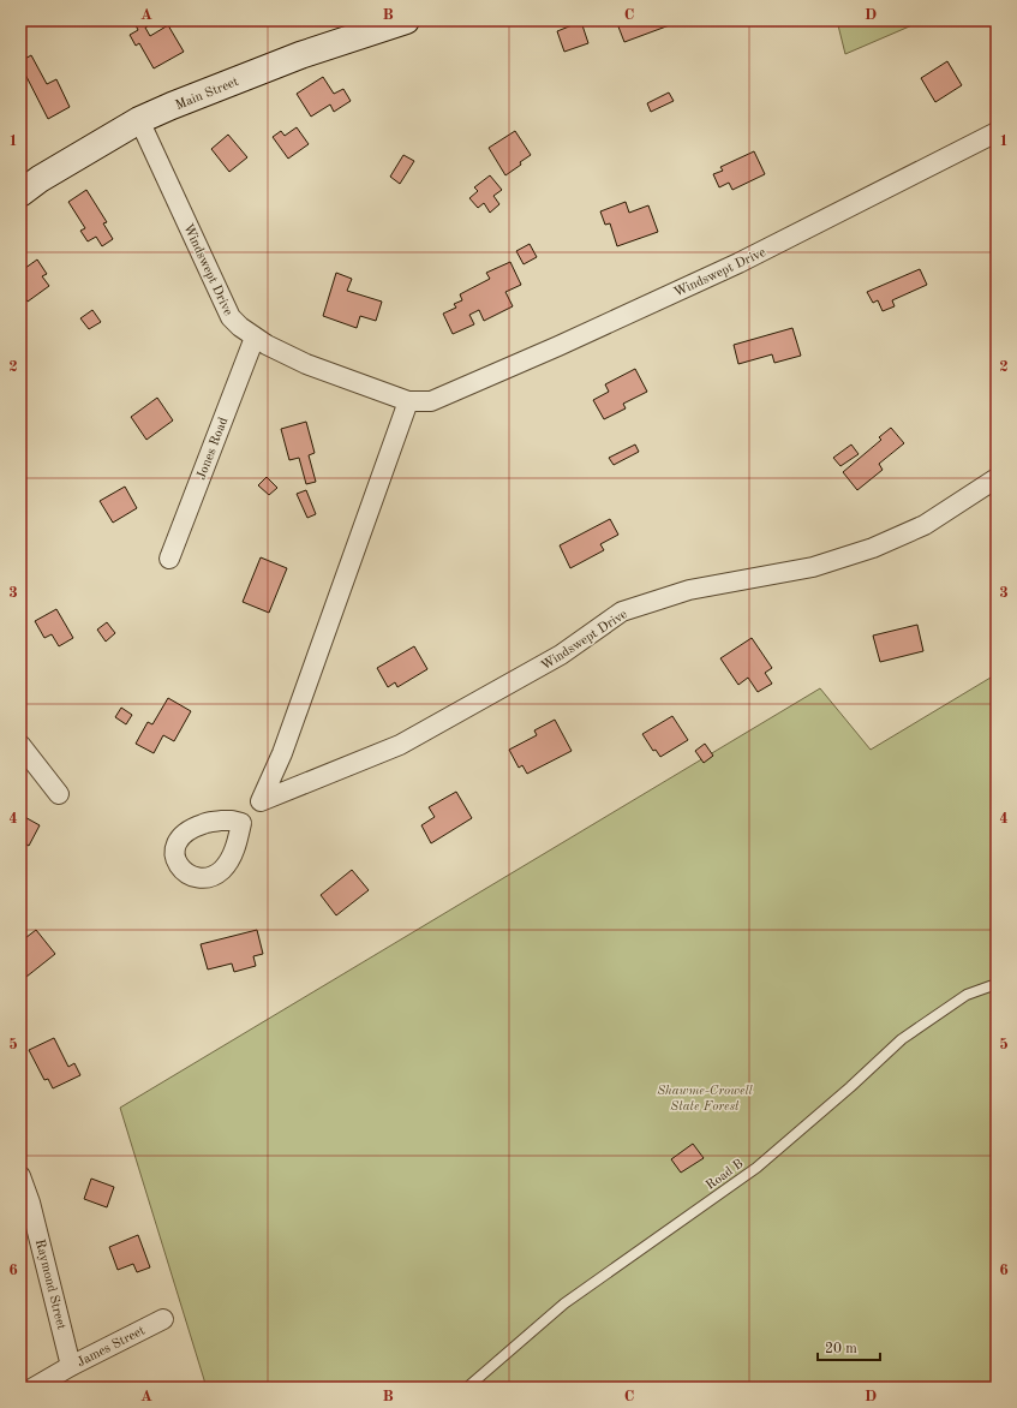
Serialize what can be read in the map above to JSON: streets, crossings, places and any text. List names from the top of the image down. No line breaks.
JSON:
{"streets":{"main road":["Main Street"],"street":["Windswept Drive","Jones Road","Raymond Street","James Street"],"lane":["Road B"]},"crossings":[["Main Street","Windswept Drive"],["Windswept Drive","Jones Road"],["Raymond Street","James Street"]],"parks":["Shawme-Crowell State Forest"],"scale_bar":"20 m","grid":{"columns":["A","B","C","D"],"rows":["1","2","3","4","5","6"]}}
